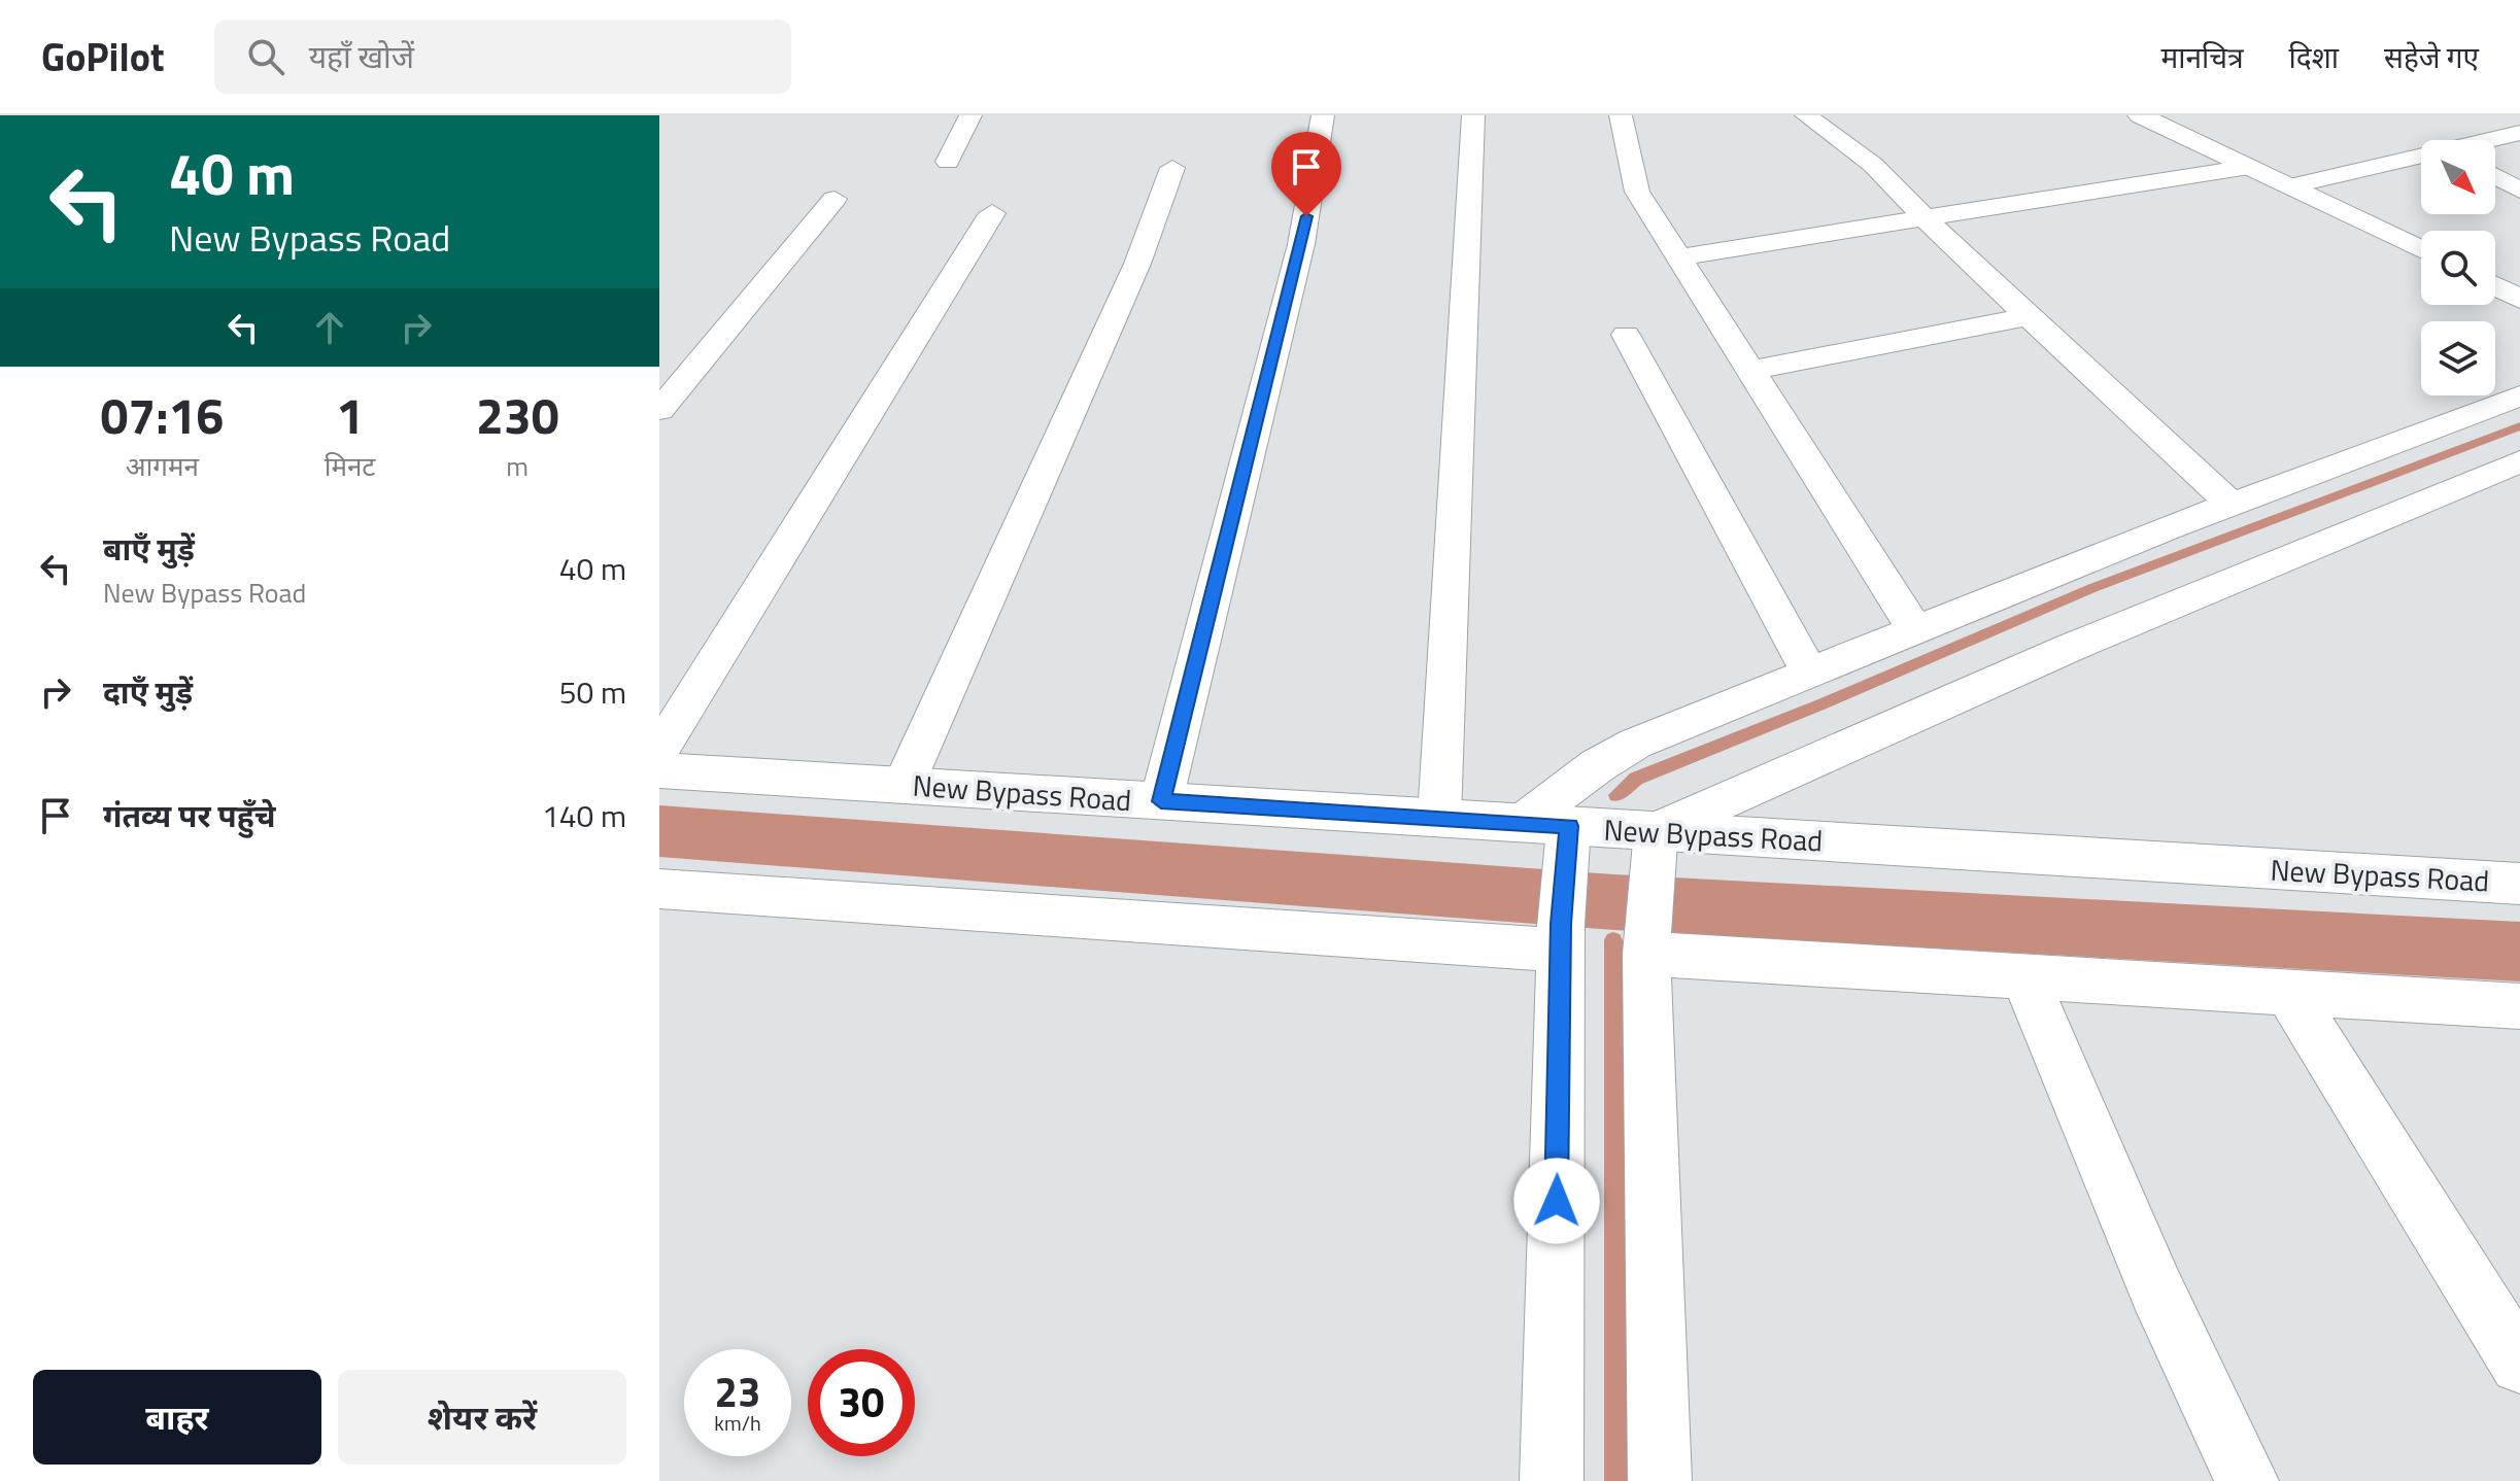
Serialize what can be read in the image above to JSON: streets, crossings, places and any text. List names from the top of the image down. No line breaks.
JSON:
{"streets":{"main road":["New Bypass Road"]},"north":"bottom right","page":{"header":"GoPilot","search":"यहाँ खोजें","nav":["मानचित्र","दिशा","सहेजे गए"],"turn":["40 m","New Bypass Road"],"eta":["07:16","आगमन","1","मिनट","230","m"],"list":[{"name":"बाएँ मुड़ें","note":"New Bypass Road","value":"40 m"},{"name":"दाएँ मुड़ें","value":"50 m"},{"name":"गंतव्य पर पहुँचे","value":"140 m"}],"speed":"23 km/h","limit":"30","buttons":["बाहर","शेयर करें"]}}
